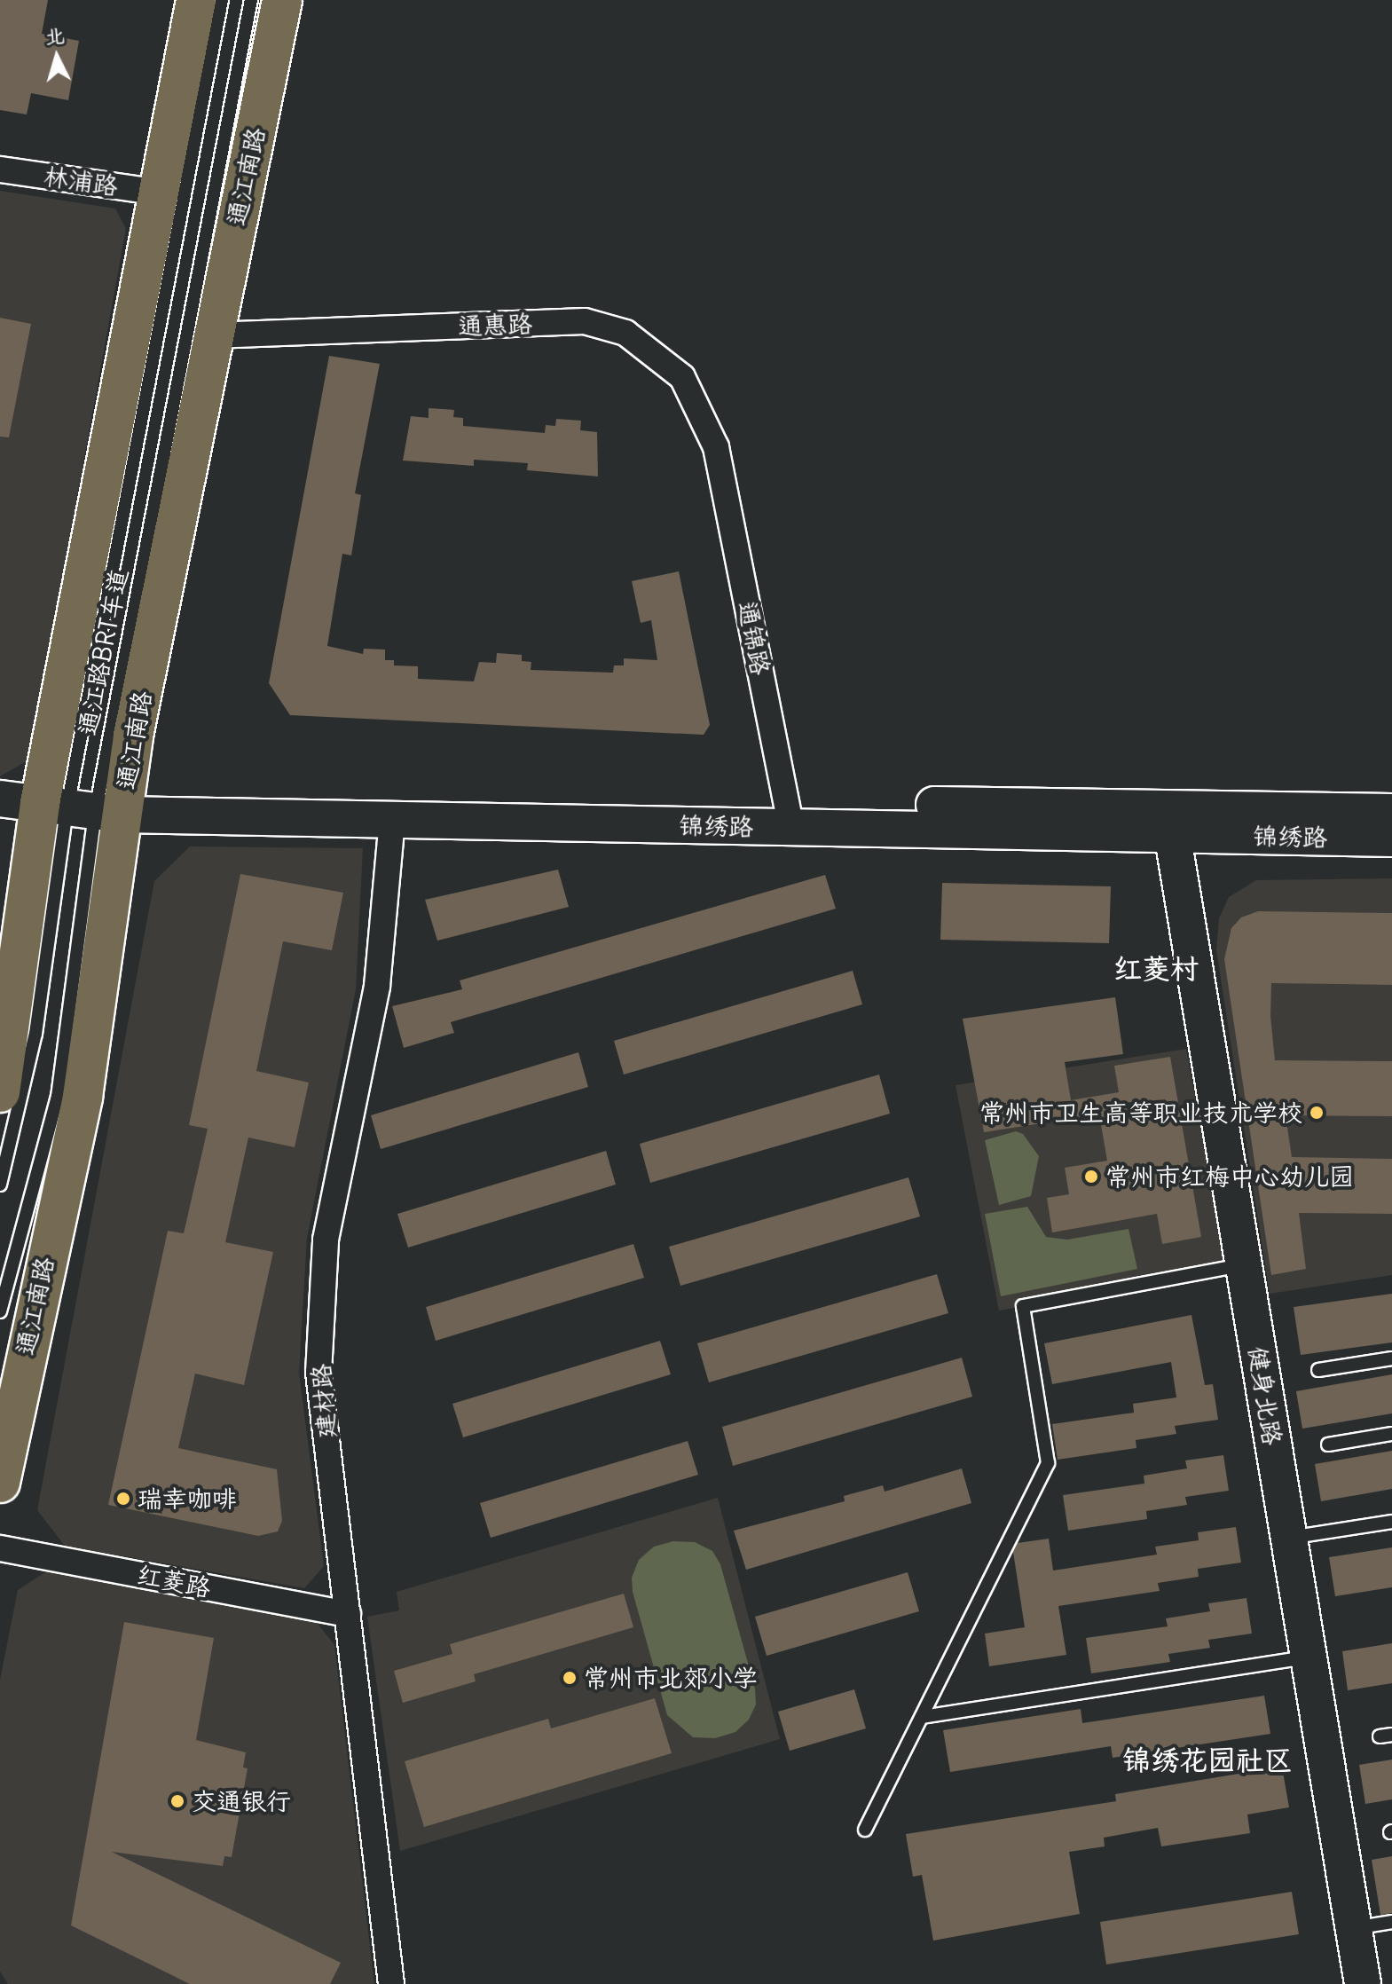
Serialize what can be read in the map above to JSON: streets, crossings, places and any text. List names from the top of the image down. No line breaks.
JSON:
{"streets":{"main road":["通江南路"],"street":["林浦路","通惠路","通锦路","锦绣路","健身北路","建材路","红菱路"],"lane":["通江路BRT车道"]},"crossings":[["通江南路","林浦路"],["通江南路","通惠路"],["通江南路","通江路BRT车道"],["通江南路","锦绣路"],["通惠路","通锦路"],["通锦路","锦绣路"],["通江路BRT车道","锦绣路"],["锦绣路","健身北路"],["锦绣路","建材路"],["建材路","红菱路"]],"districts":["红菱村","锦绣花园社区"],"places":["常州市卫生高等职业技术学校","常州市红梅中心幼儿园","瑞幸咖啡","常州市北郊小学","交通银行"],"north":"top"}
